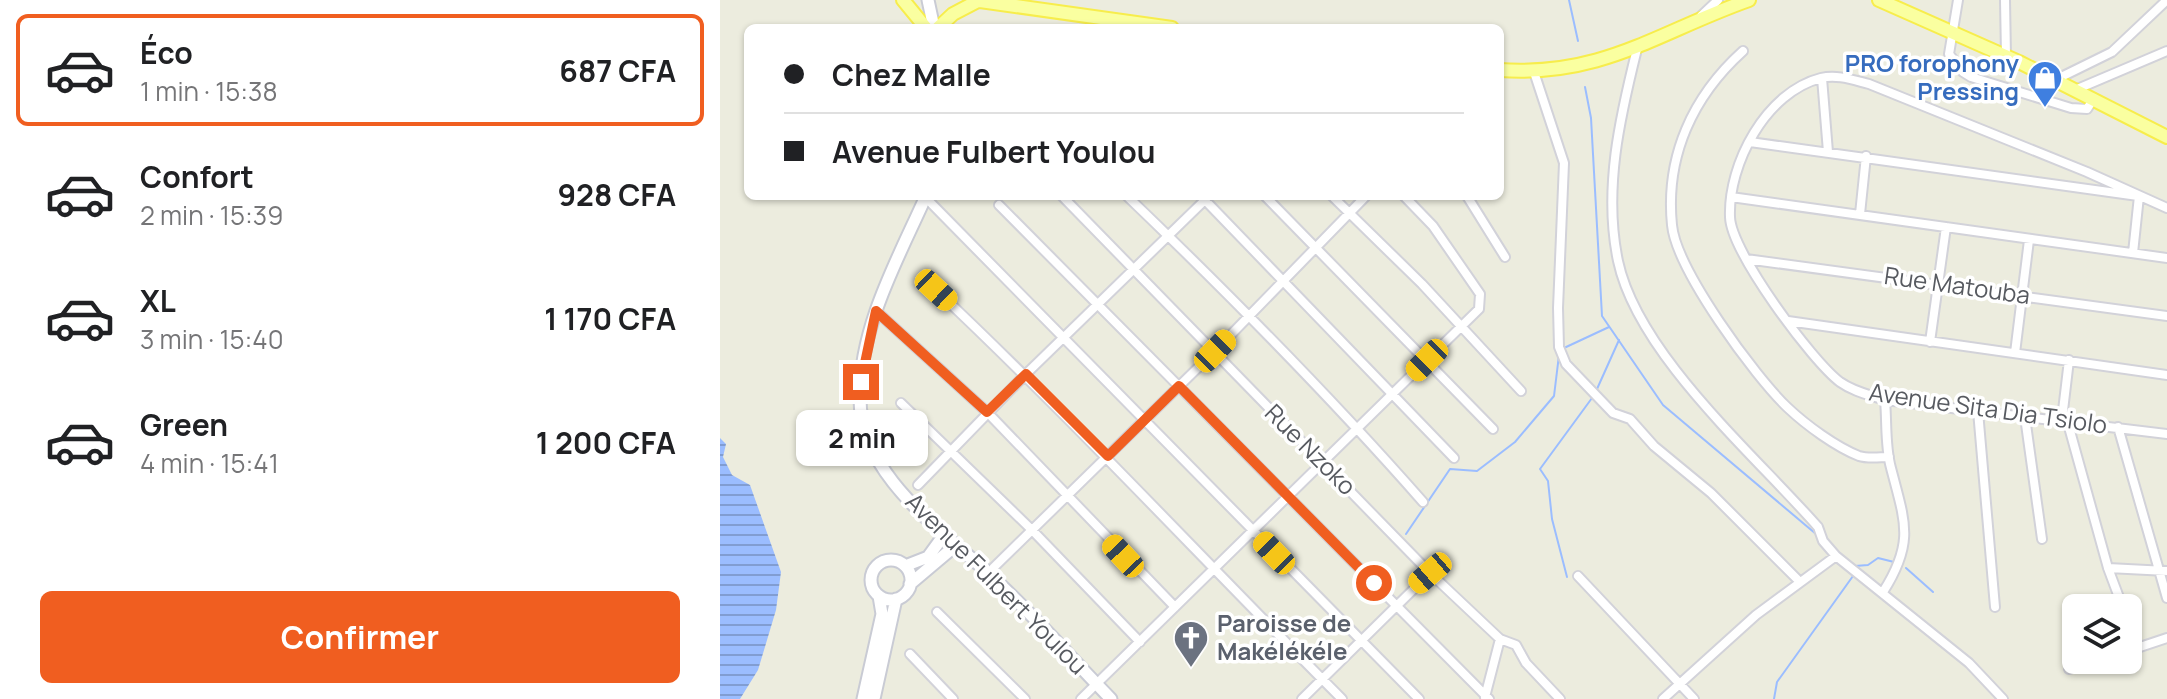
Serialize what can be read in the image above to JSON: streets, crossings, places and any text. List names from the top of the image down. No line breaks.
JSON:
{"streets":{"main road":["Avenue Fulbert Youlou"],"street":["Rue Matouba","Avenue Sita Dia Tsiolo","Rue Nzoko"]},"crossings":[["Rue Matouba","Avenue Sita Dia Tsiolo"]],"places":{"shop":["PRO forophony Pressing"],"church":["Paroisse de Makélékéle"]},"page":{"list":[{"name":"Éco","note":"1 min · 15:38","value":"687 CFA"},{"name":"Confort","note":"2 min · 15:39","value":"928 CFA"},{"name":"XL","note":"3 min · 15:40","value":"1 170 CFA"},{"name":"Green","note":"4 min · 15:41","value":"1 200 CFA"}],"banner":["Chez Malle","Avenue Fulbert Youlou"],"bubble":"2 min","buttons":"Confirmer"}}
